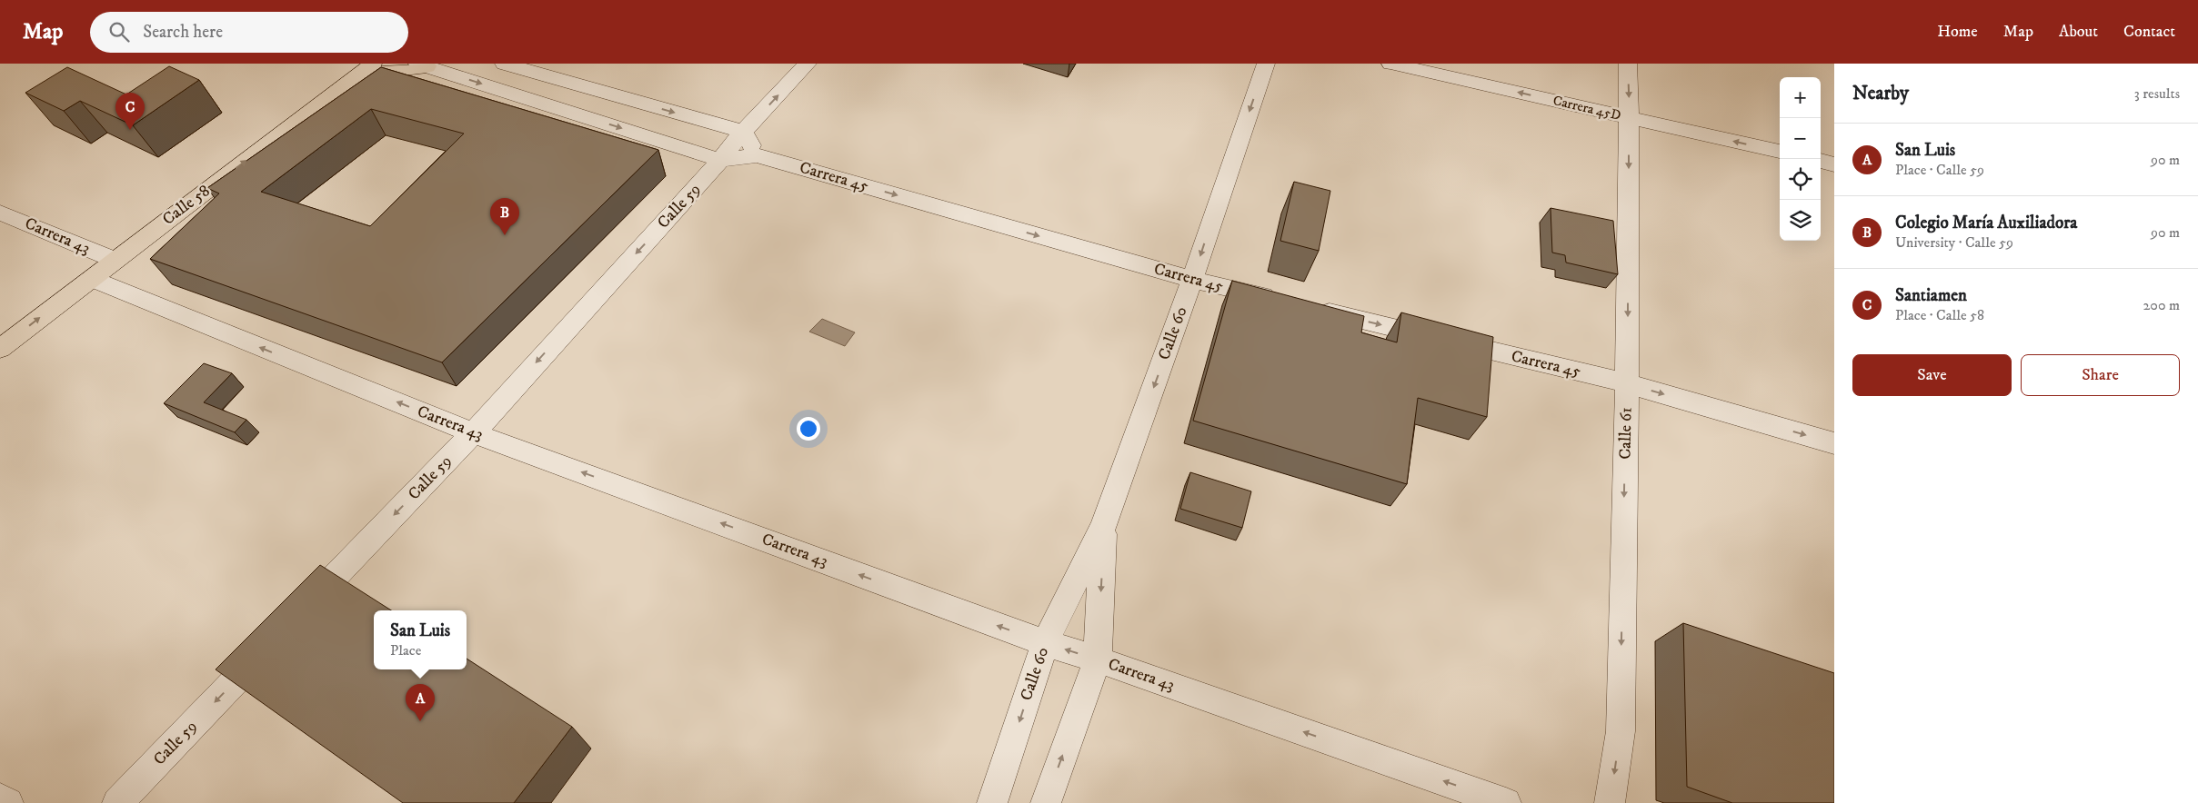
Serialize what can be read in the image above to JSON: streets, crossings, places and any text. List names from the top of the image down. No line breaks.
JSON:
{"streets":{"main road":["Calle 58"],"street":["Carrera 45D","Carrera 45","Calle 59","Carrera 43","Calle 60","Calle 61"]},"crossings":[["Carrera 45D","Calle 61"],["Carrera 45","Calle 59"],["Carrera 45","Calle 60"],["Carrera 45","Calle 61"],["Calle 58","Carrera 43"],["Calle 59","Carrera 43"],["Carrera 43","Calle 60"]],"one_way":["Carrera 45D","Carrera 45","Calle 58","Calle 59","Carrera 43","Calle 61"],"page":{"header":"Map","search":"Search here","nav":["Home","Map","About","Contact"],"heading":["Nearby","3 results"],"map_buttons":["+","−"],"pins":["C","B","A"],"list":[{"mark":"A","name":"San Luis","note":"Place · Calle 59","value":"90 m"},{"mark":"B","name":"Colegio María Auxiliadora","note":"University · Calle 59","value":"90 m"},{"mark":"C","name":"Santiamen","note":"Place · Calle 58","value":"200 m"}],"buttons":["Save","Share"],"popup":["San Luis","Place"]}}
